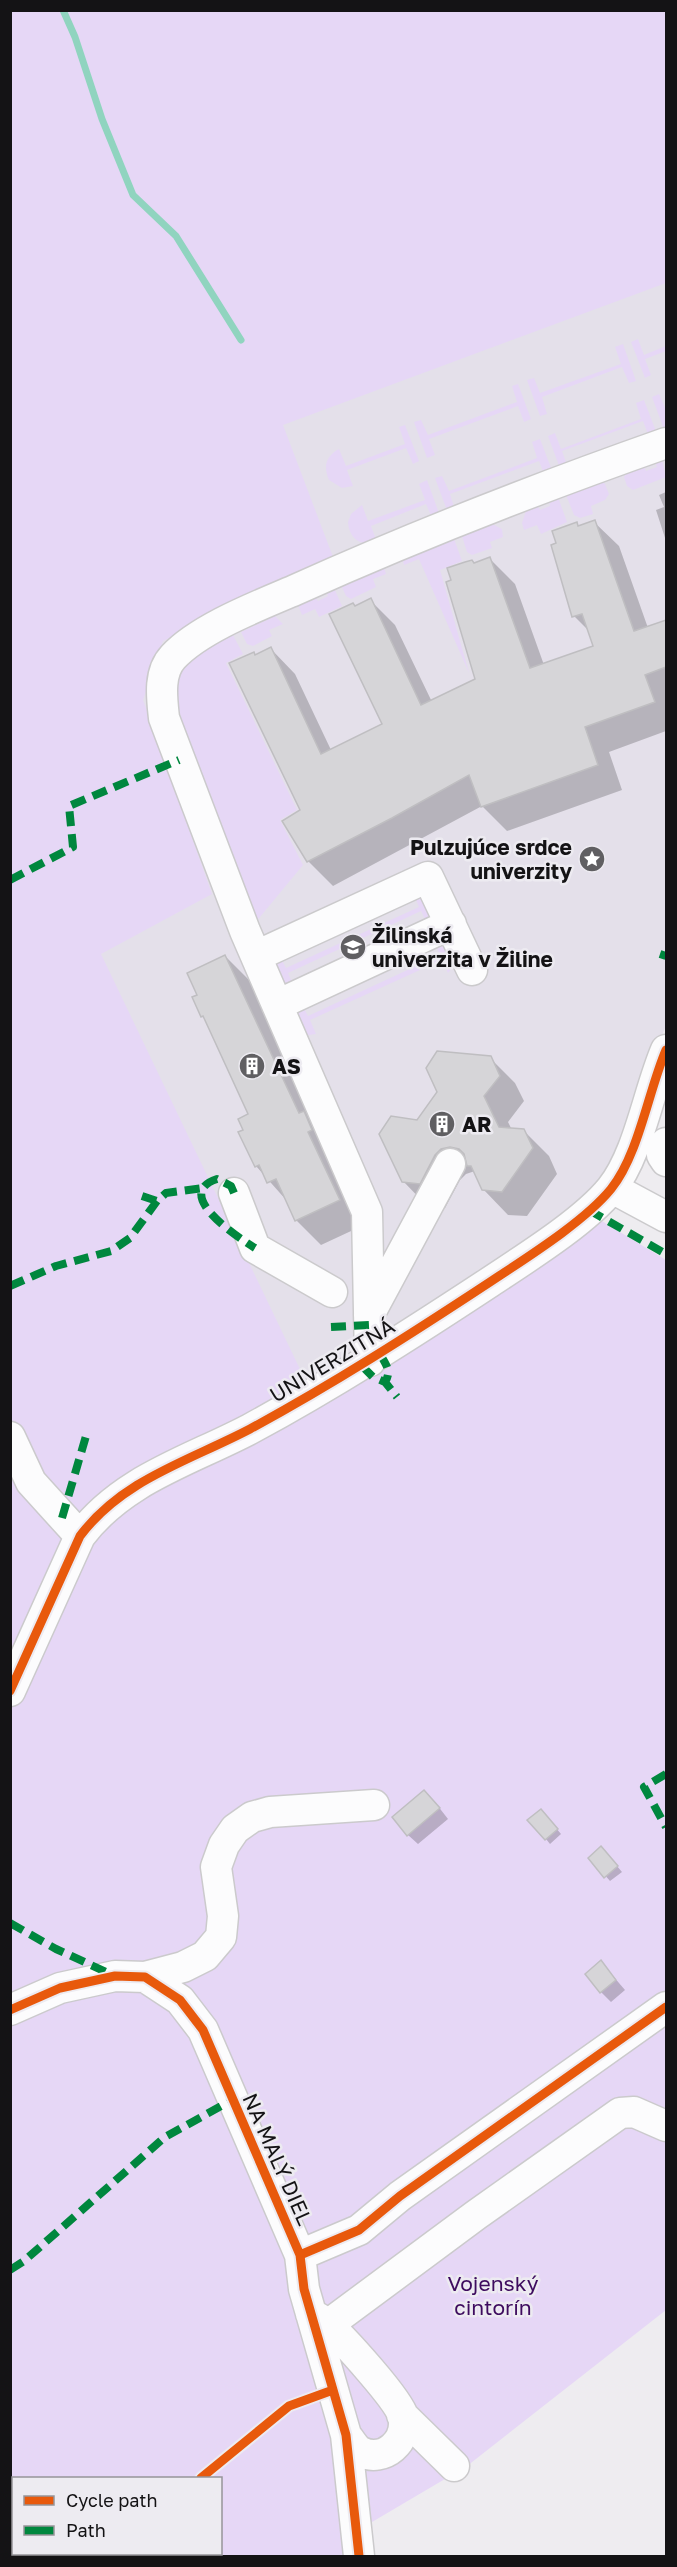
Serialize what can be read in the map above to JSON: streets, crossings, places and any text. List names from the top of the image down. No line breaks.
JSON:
{"streets":{"street":["UNIVERZITNÁ","NA MALÝ DIEL"]},"parks":["Vojenský cintorín"],"places":{"place":["Pulzujúce srdce univerzity"],"school or university":["Žilinská univerzita v Žiline"],"building":["AS","AR"]},"legend":["Cycle path","Path"]}
